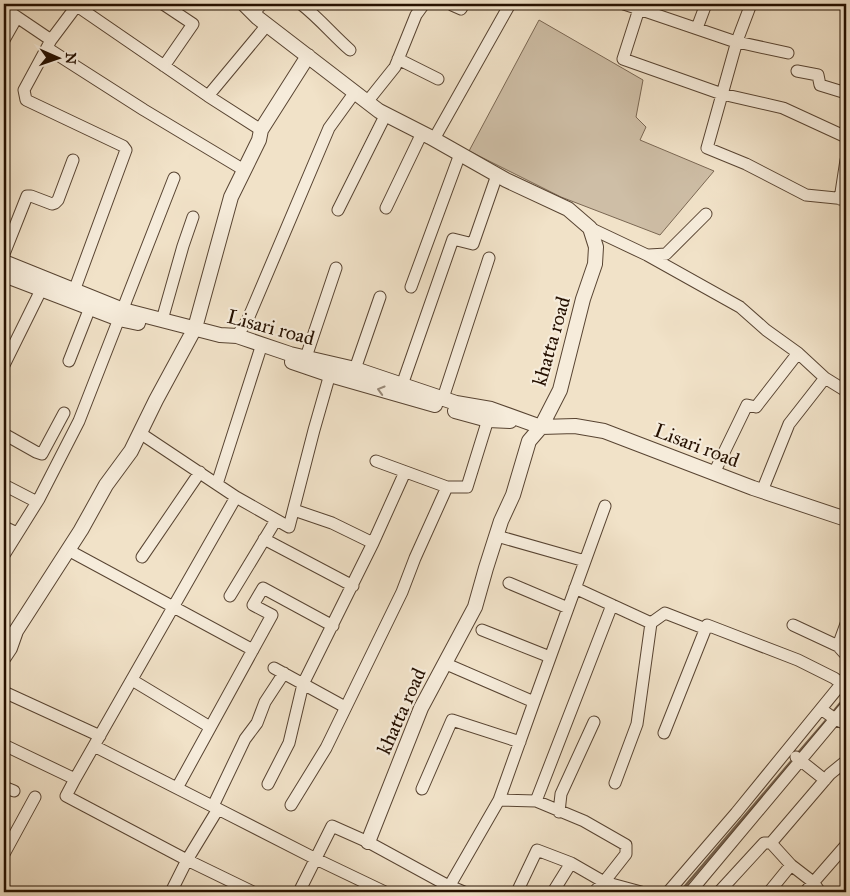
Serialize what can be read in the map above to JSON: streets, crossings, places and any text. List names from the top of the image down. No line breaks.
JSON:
{"streets":{"street":["Lisari road","khatta road"]},"crossings":[["Lisari road","khatta road"]],"north":"right"}
